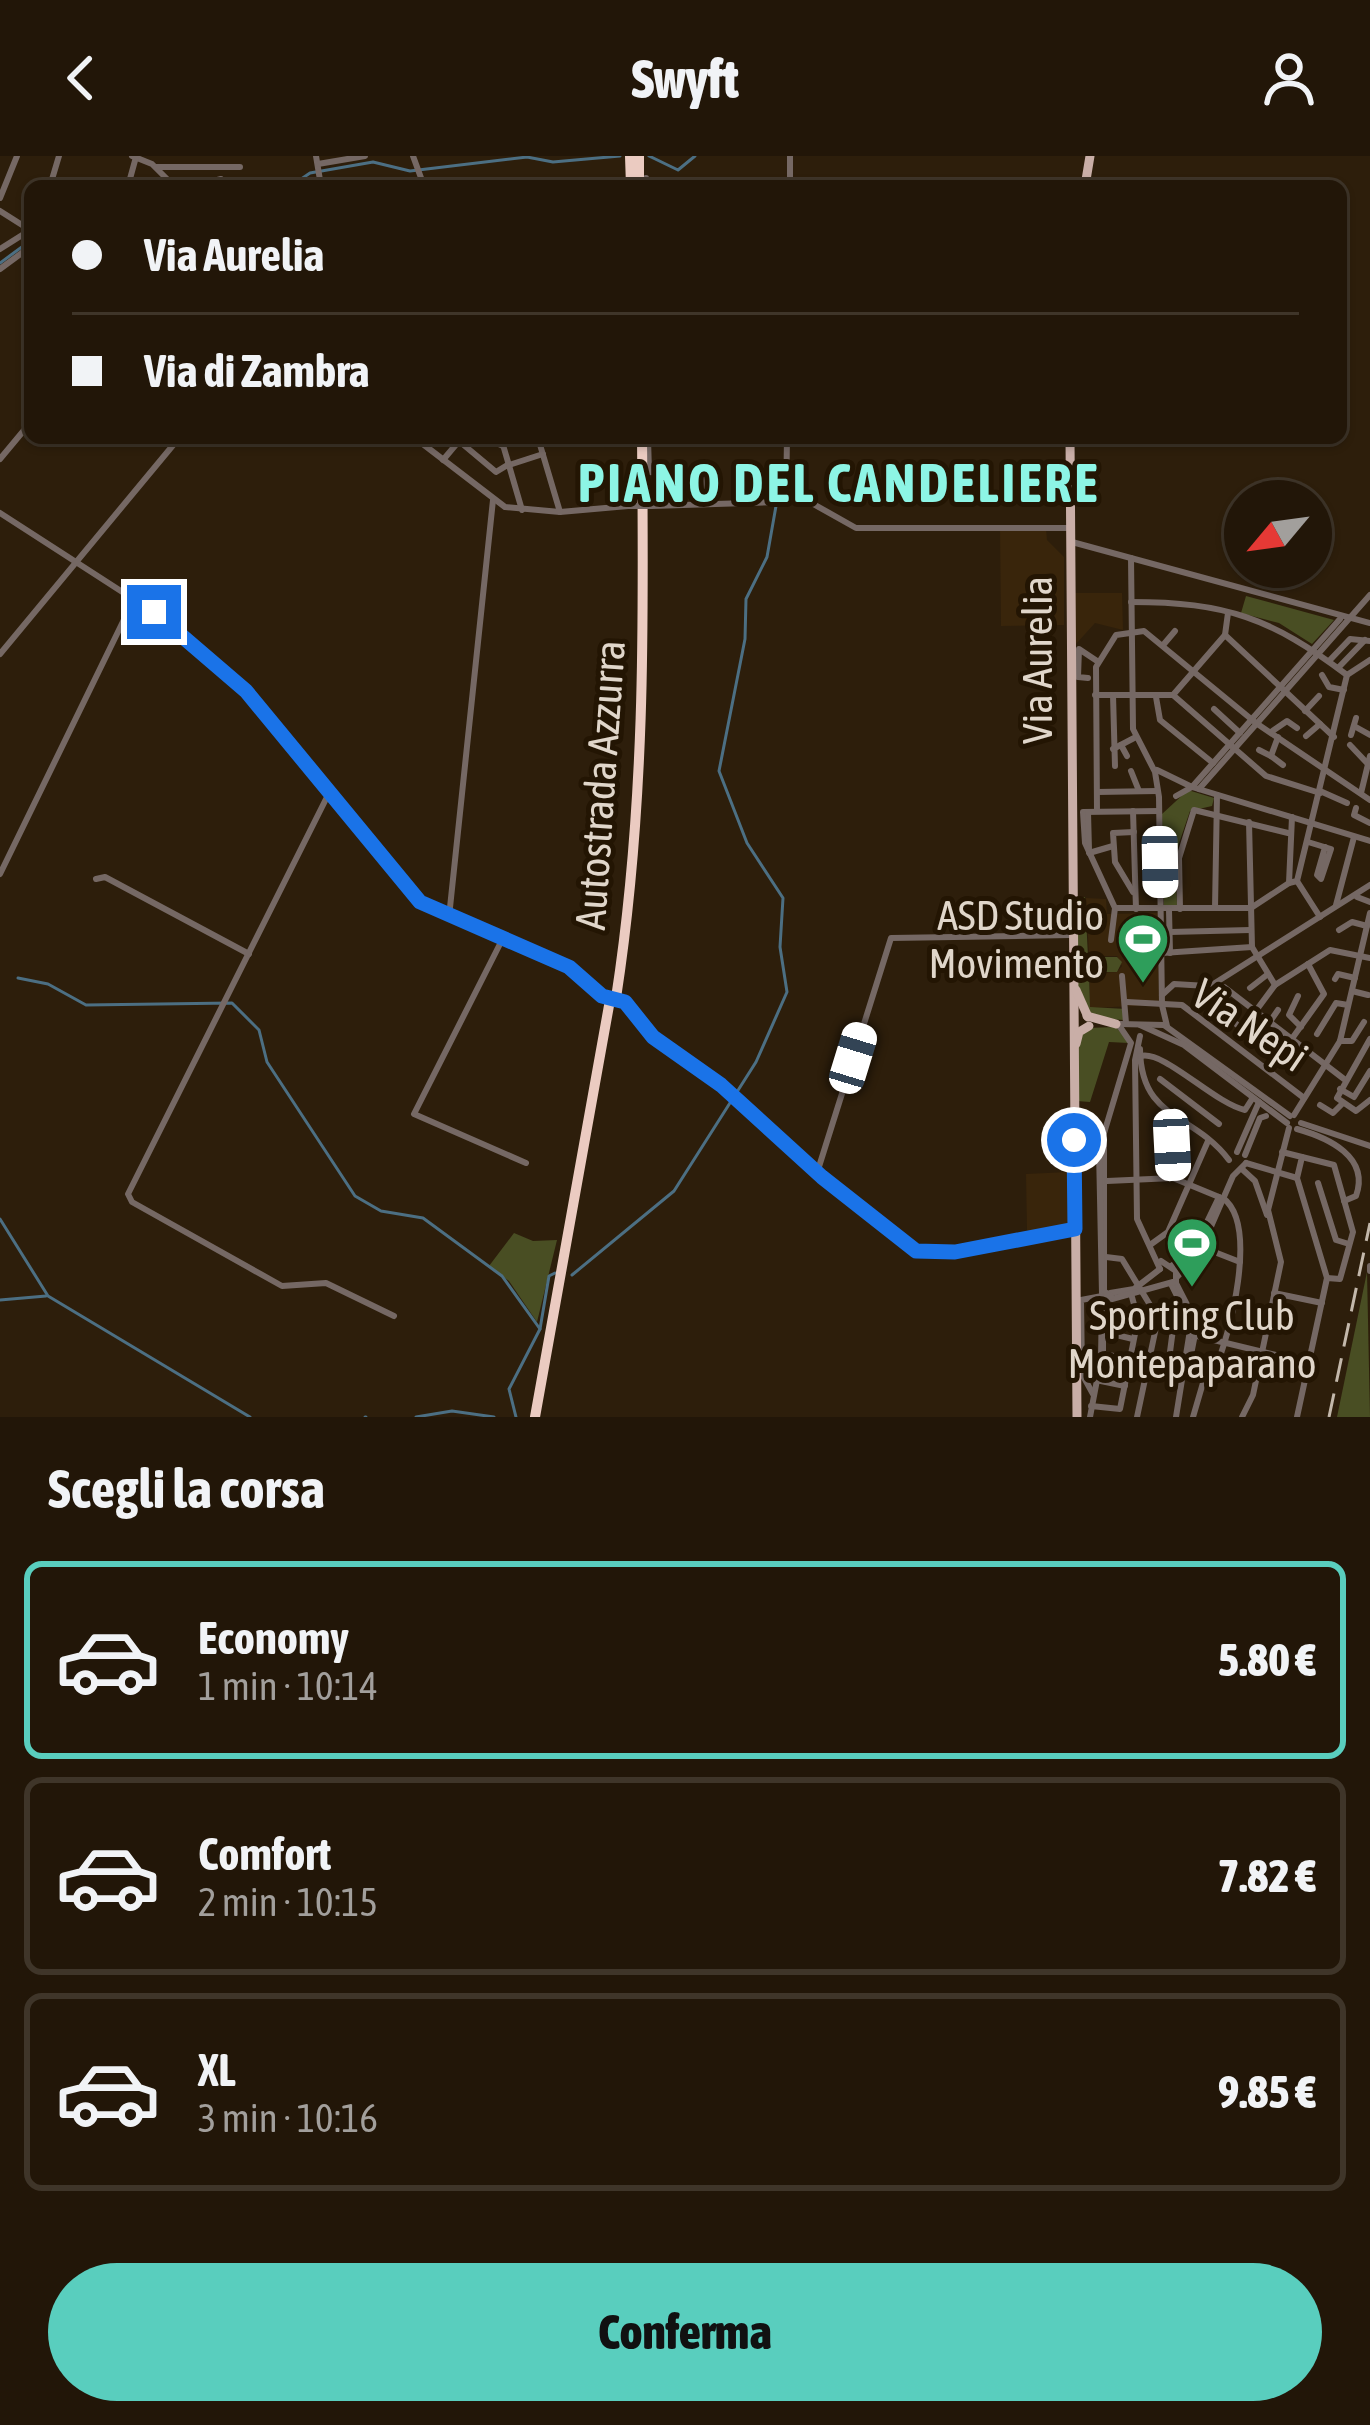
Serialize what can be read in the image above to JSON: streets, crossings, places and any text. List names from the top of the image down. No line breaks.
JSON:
{"streets":{"highway":["Autostrada Azzurra"],"main road":["Via Aurelia"],"street":["Via Nepi"]},"districts":["PIANO DEL CANDELIERE"],"places":{"sports":["ASD Studio Movimento","Sporting Club Montepaparano"]},"north":"bottom left","page":{"header":"Swyft","banner":["Via Aurelia","Via di Zambra"],"heading":"Scegli la corsa","list":[{"name":"Economy","note":"1 min · 10:14","value":"5.80 €"},{"name":"Comfort","note":"2 min · 10:15","value":"7.82 €"},{"name":"XL","note":"3 min · 10:16","value":"9.85 €"}],"buttons":"Conferma"}}
